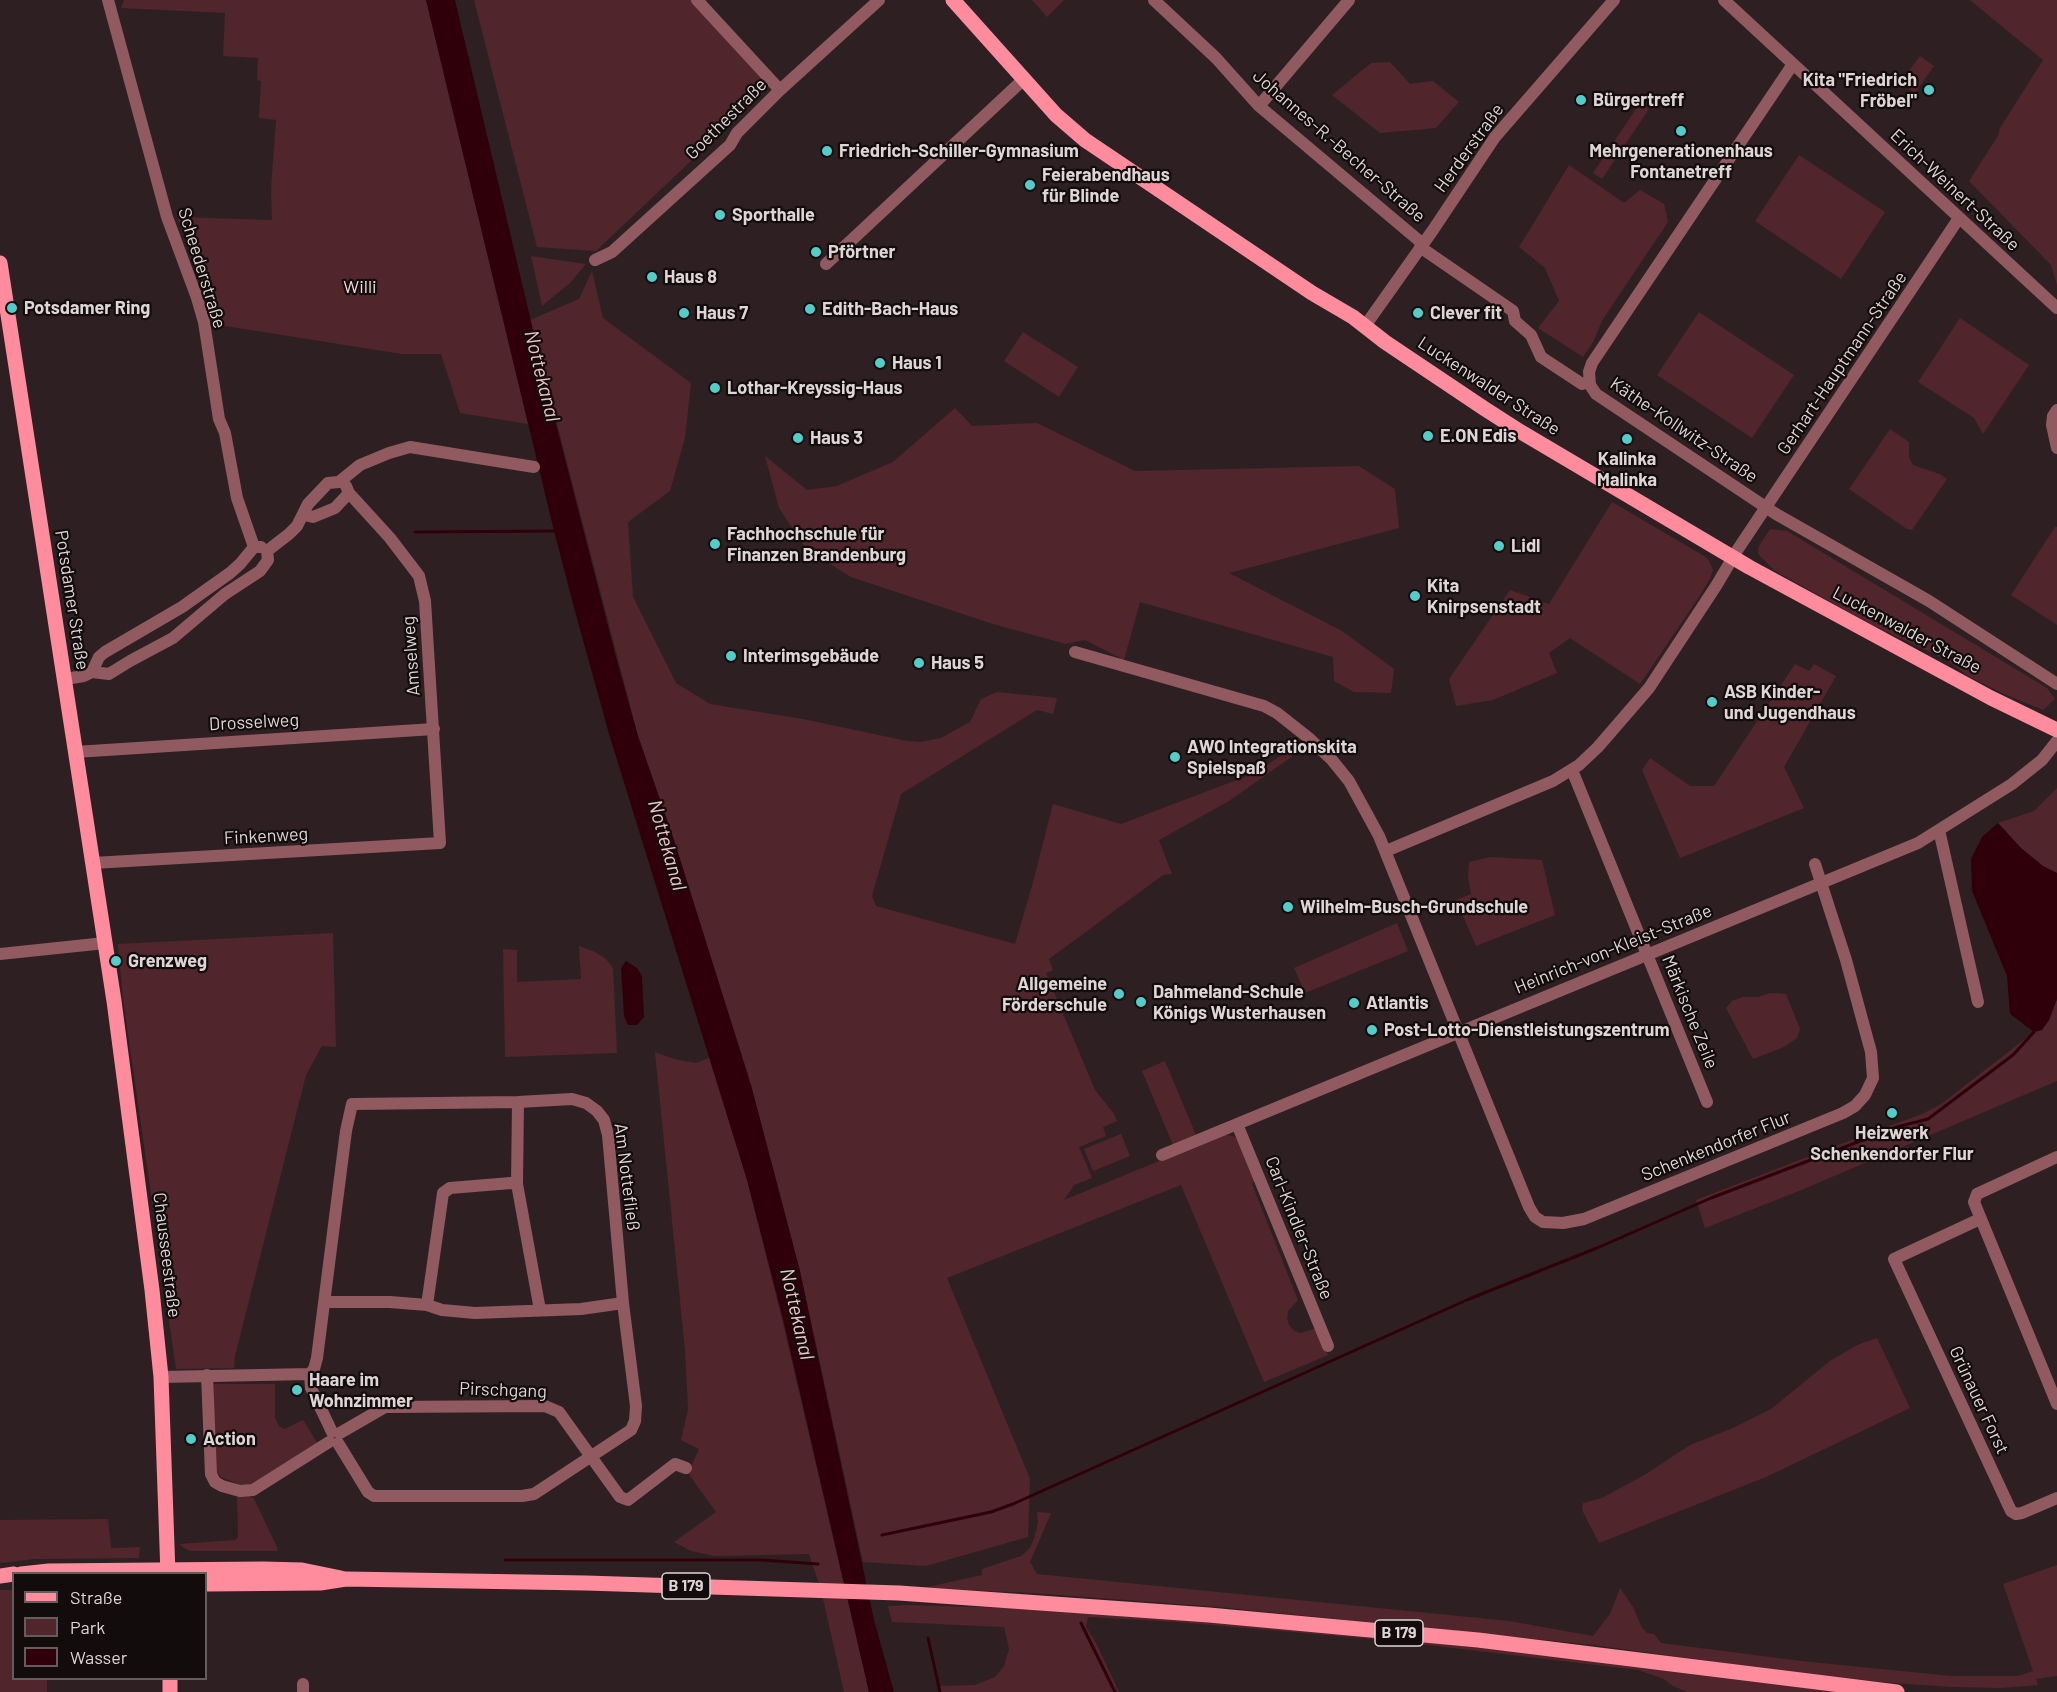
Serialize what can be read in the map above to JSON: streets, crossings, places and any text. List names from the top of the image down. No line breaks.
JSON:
{"streets":{"main road":["Luckenwalder Straße","Potsdamer Straße","Chausseestraße","B 179"],"street":["Goethestraße","Johannes-R.-Becher-Straße","Herderstraße","Erich-Weinert-Straße","Scheederstraße","Gerhart-Hauptmann-Straße","Käthe-Kollwitz-Straße","Amselweg","Drosselweg","Finkenweg","Heinrich-von-Kleist-Straße","Märkische Zeile","Schenkendorfer Flur","Am Nottefließ","Carl-Kindler-Straße","Pirschgang","Grünauer Forst"]},"crossings":[["Johannes-R.-Becher-Straße","Herderstraße"],["Johannes-R.-Becher-Straße","Käthe-Kollwitz-Straße"],["Herderstraße","Luckenwalder Straße"],["Erich-Weinert-Straße","Gerhart-Hauptmann-Straße"],["Erich-Weinert-Straße","Käthe-Kollwitz-Straße"],["Gerhart-Hauptmann-Straße","Luckenwalder Straße"],["Gerhart-Hauptmann-Straße","Käthe-Kollwitz-Straße"],["Gerhart-Hauptmann-Straße","Märkische Zeile"],["Potsdamer Straße","Drosselweg"],["Potsdamer Straße","Finkenweg"],["Potsdamer Straße","Chausseestraße"],["Amselweg","Drosselweg"],["Amselweg","Finkenweg"],["Heinrich-von-Kleist-Straße","Märkische Zeile"],["Heinrich-von-Kleist-Straße","Schenkendorfer Flur"],["Heinrich-von-Kleist-Straße","Carl-Kindler-Straße"],["Am Nottefließ","Pirschgang"],["Chausseestraße","B 179"]],"water":["Nottekanal"],"parks":["Willi"],"places":["Kita \"Friedrich Fröbel\"","Bürgertreff","Mehrgenerationenhaus Fontanetreff","Friedrich-Schiller-Gymnasium","Feierabendhaus für Blinde","Sporthalle","Pförtner","Haus 8","Potsdamer Ring","Edith-Bach-Haus","Haus 7","Clever fit","Haus 1","Lothar-Kreyssig-Haus","E.ON Edis","Haus 3","Kalinka Malinka","Fachhochschule für Finanzen Brandenburg","Lidl","Kita Knirpsenstadt","Interimsgebäude","Haus 5","ASB Kinder- und Jugendhaus","AWO Integrationskita Spielspaß","Wilhelm-Busch-Grundschule","Grenzweg","Allgemeine Förderschule","Dahmeland-Schule Königs Wusterhausen","Atlantis","Post-Lotto-Dienstleistungszentrum","Heizwerk Schenkendorfer Flur","Haare im Wohnzimmer","Action"],"legend":["Straße","Park","Wasser"]}
